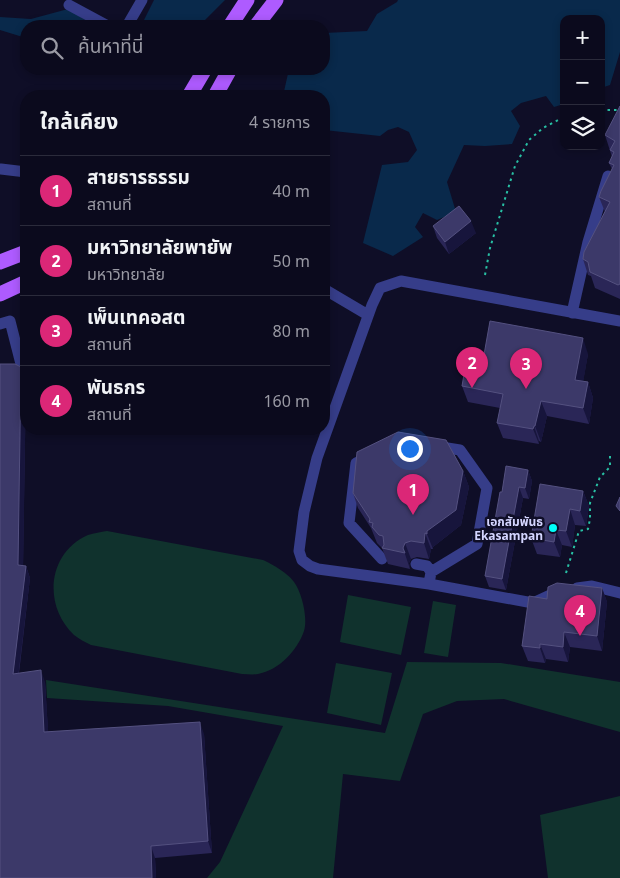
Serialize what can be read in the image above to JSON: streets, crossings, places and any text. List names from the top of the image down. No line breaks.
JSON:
{"places":["เอกสัมพันธ Ekasampan"],"page":{"map_buttons":["+","−"],"search":"ค้นหาที่นี่","heading":["ใกล้เคียง","4 รายการ"],"list":[{"mark":"1","name":"สายธารธรรม","note":"สถานที่","value":"40 m"},{"mark":"2","name":"มหาวิทยาลัยพายัพ","note":"มหาวิทยาลัย","value":"50 m"},{"mark":"3","name":"เพ็นเทคอสต","note":"สถานที่","value":"80 m"},{"mark":"4","name":"พันธกร","note":"สถานที่","value":"160 m"}],"pins":["2","3","1","4"]}}
